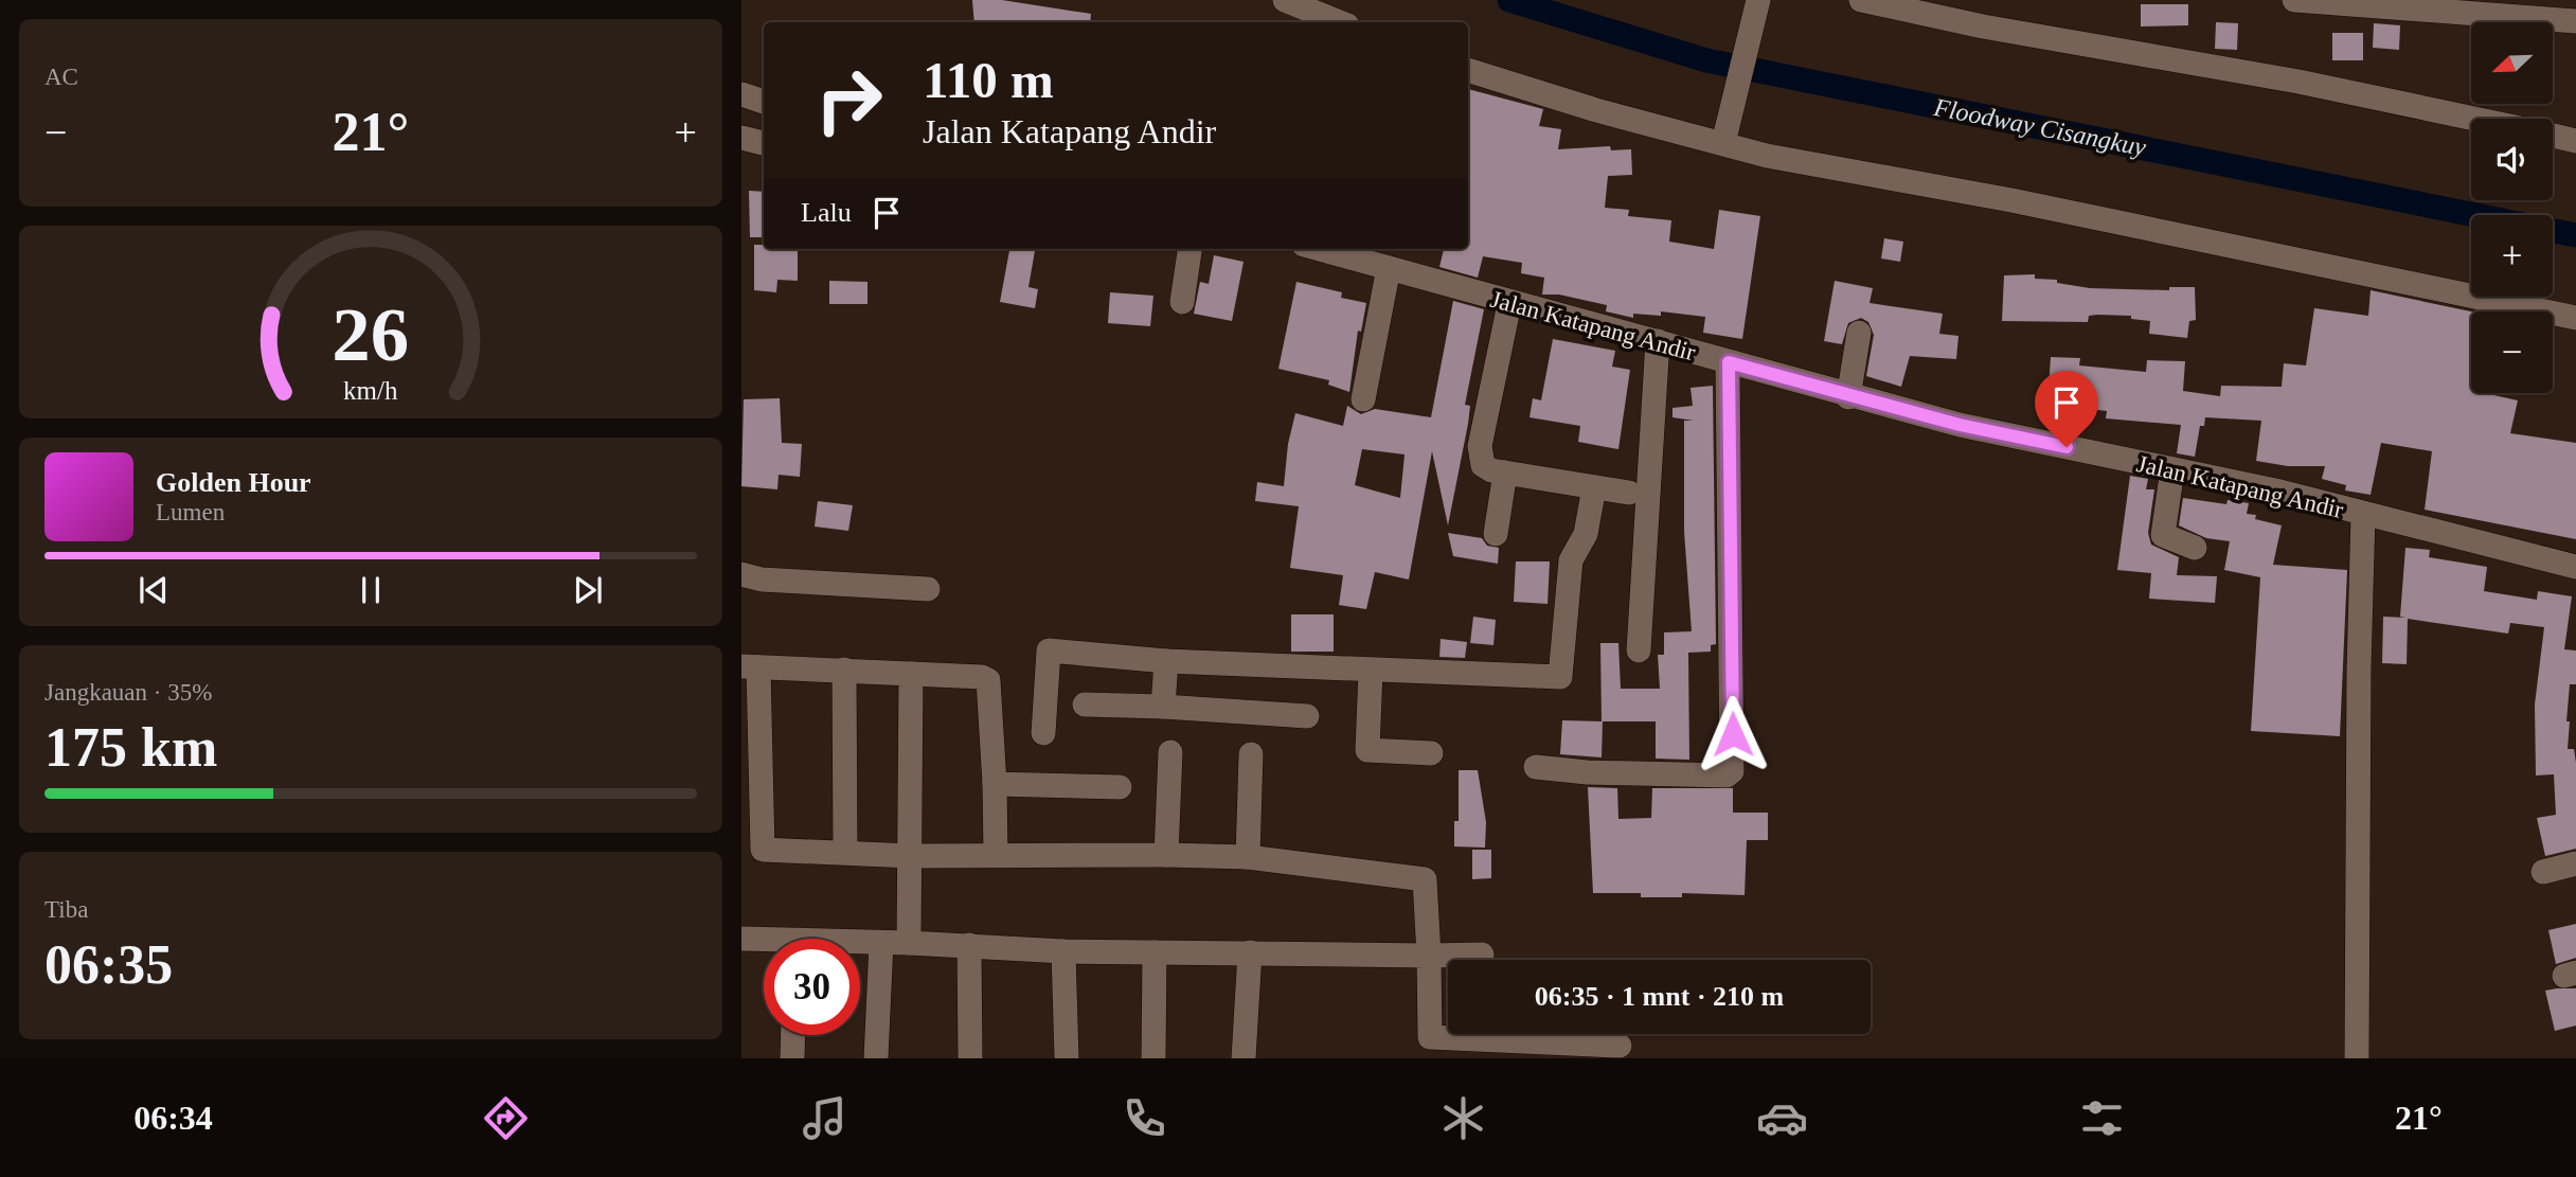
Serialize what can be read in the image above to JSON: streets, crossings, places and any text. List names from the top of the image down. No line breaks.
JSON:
{"streets":{"street":["Jalan Katapang Andir"]},"water":["Floodway Cisangkuy"],"north":"bottom left","page":{"tile":["AC",["Jangkauan · 35%","175 km"],["Tiba","06:35"]],"map_buttons":["+","−"],"turn":["110 m","Jalan Katapang Andir"],"heat":["−","21°","+"],"then":"Lalu","song":["Golden Hour","Lumen"],"limit":"30","trip":"06:35 · 1 mnt · 210 m","tabs":["06:34","21°"],"gauge":["26","km/h"]}}
